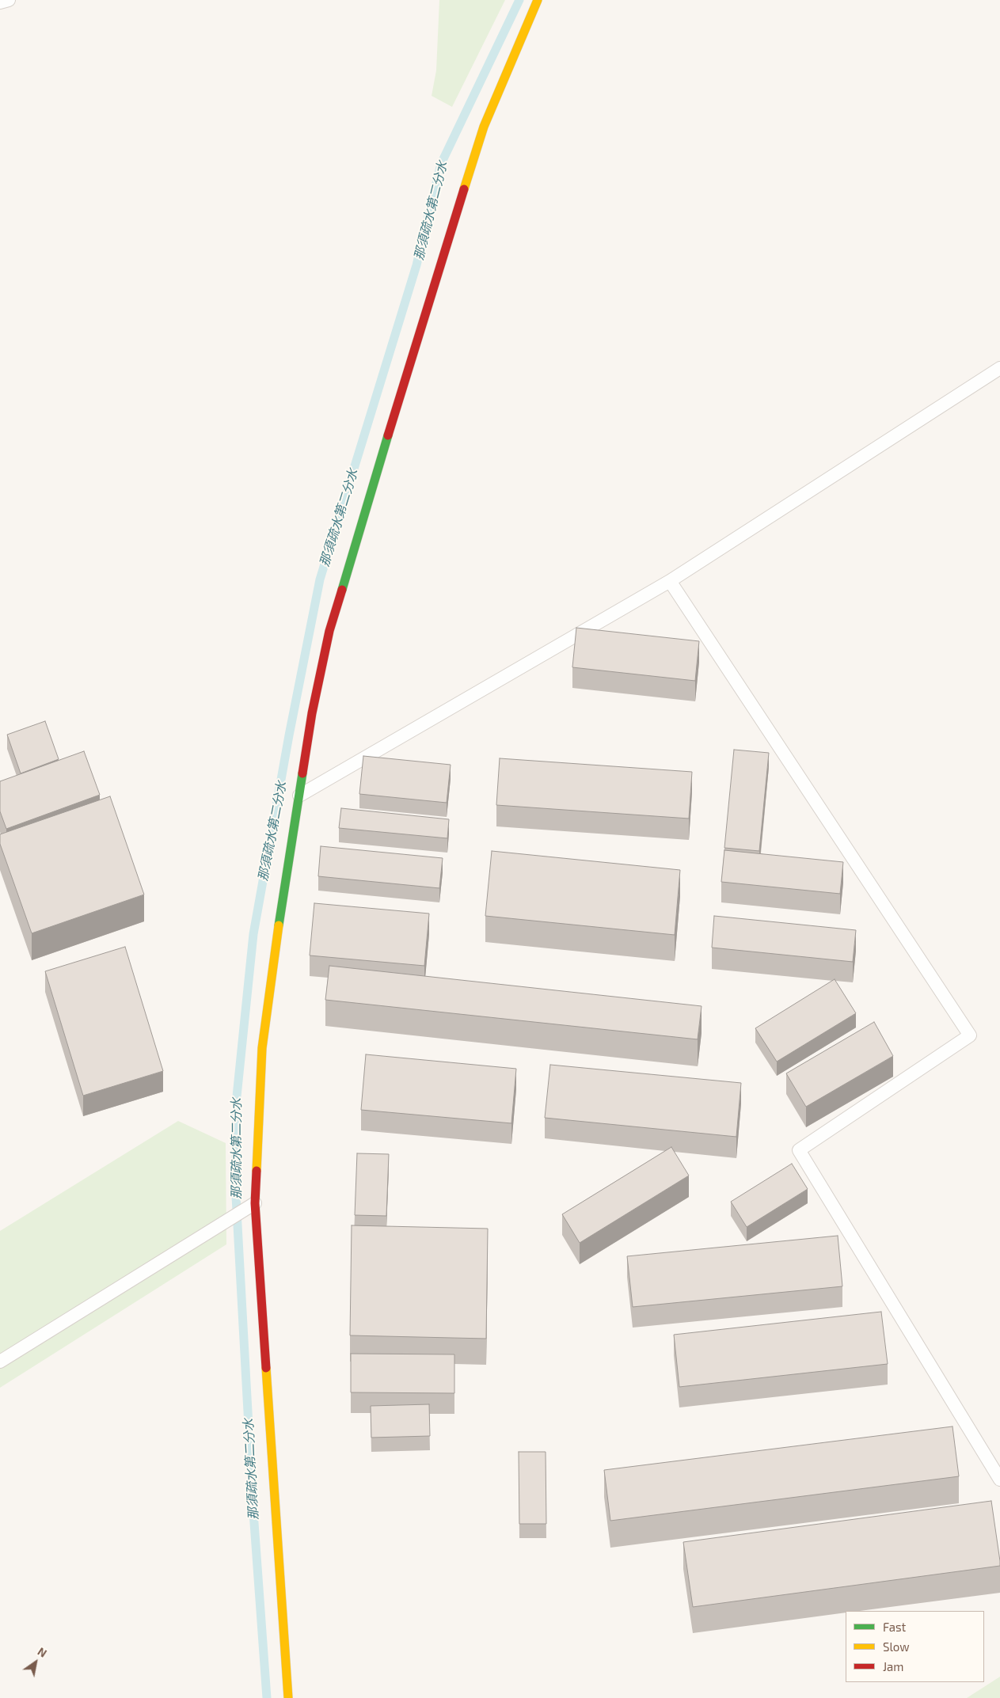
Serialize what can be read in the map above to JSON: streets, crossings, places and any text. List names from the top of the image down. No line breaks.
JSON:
{"water":["那須疏水第二分水"],"legend":["Fast","Slow","Jam"],"north":"top right"}
